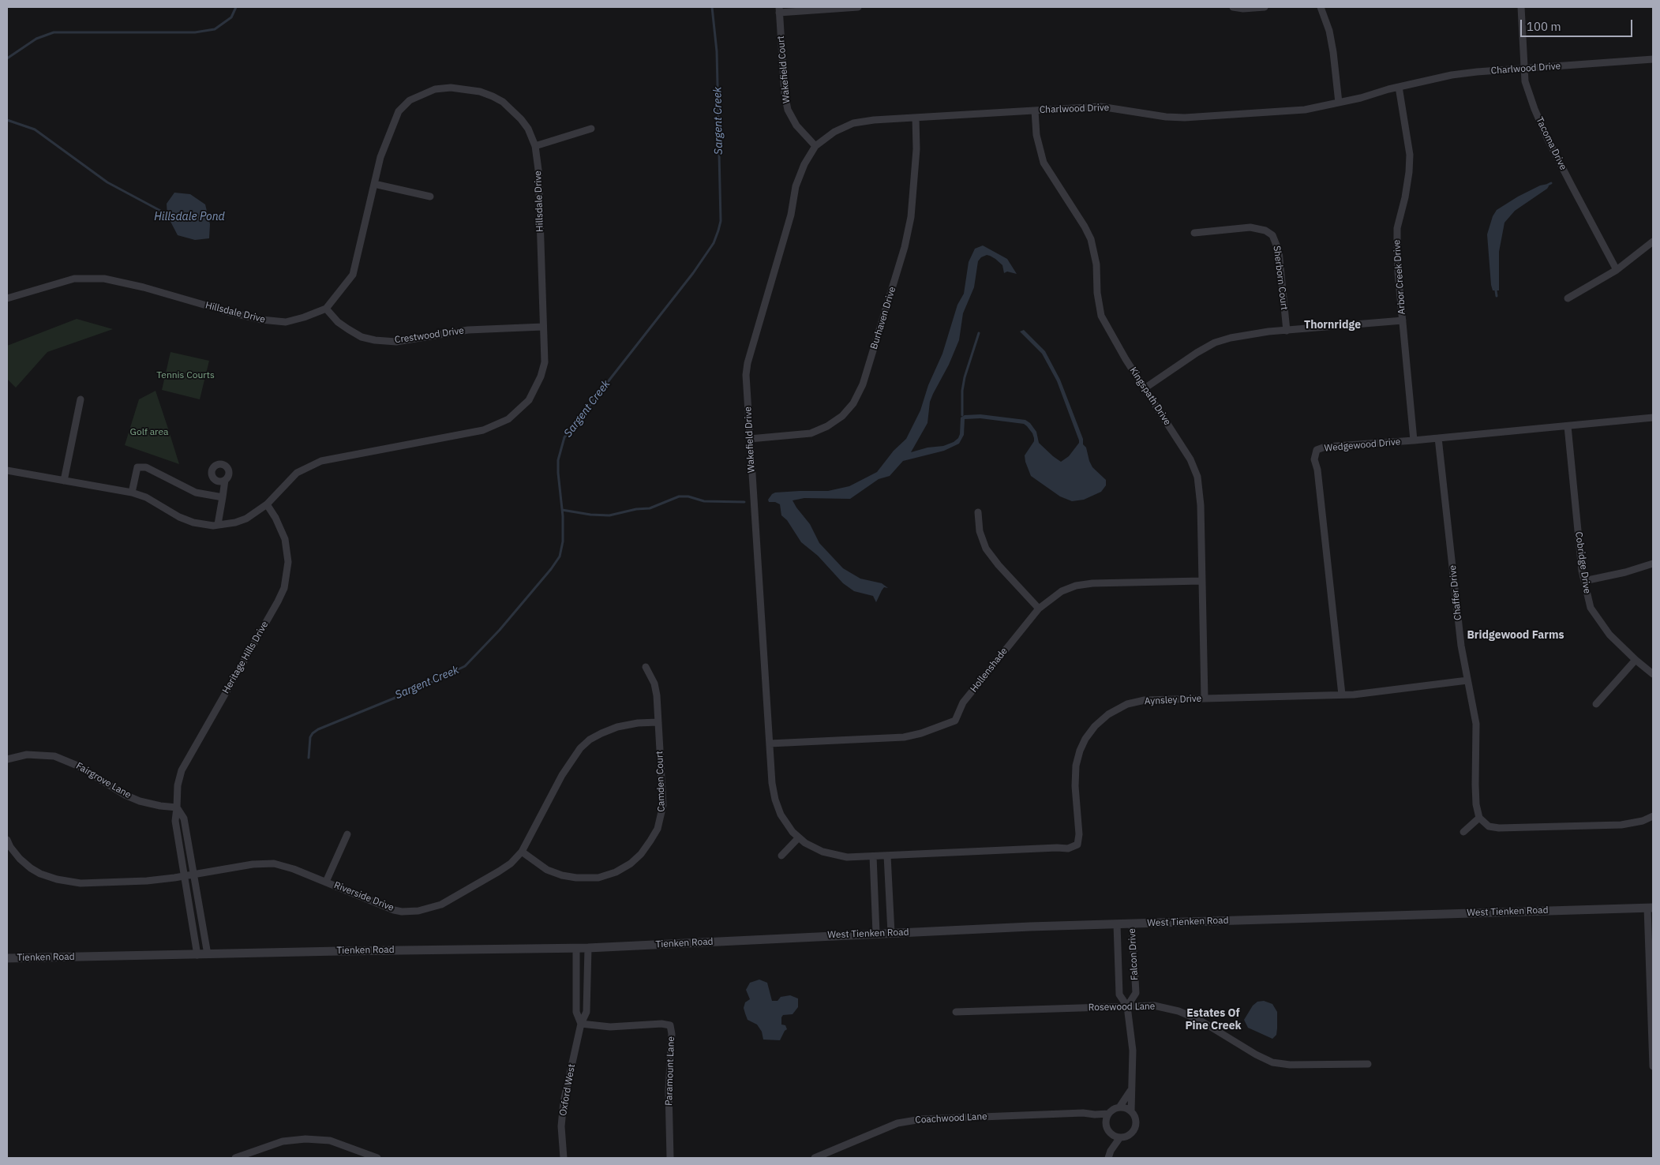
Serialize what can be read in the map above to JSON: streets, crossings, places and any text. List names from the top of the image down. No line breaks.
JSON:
{"streets":{"street":["Charlwood Drive","Wakefield Court","Tacoma Drive","Hillsdale Drive","Arbor Creek Drive","Sherborn Court","Burhaven Drive","Crestwood Drive","Kingspath Drive","Wakefield Drive","Wedgewood Drive","Cobridge Drive","Chaffer Drive","Heritage Hills Drive","Hollenshade","Aynsley Drive","Fairgrove Lane","Camden Court","Riverside Drive","West Tienken Road","Tienken Road","Falcon Drive","Rosewood Lane","Paramount Lane","Oxford West","Coachwood Lane"]},"crossings":[["Charlwood Drive","Wakefield Court"],["Charlwood Drive","Tacoma Drive"],["Charlwood Drive","Arbor Creek Drive"],["Charlwood Drive","Burhaven Drive"],["Charlwood Drive","Kingspath Drive"],["Charlwood Drive","Wakefield Drive"],["Wakefield Court","Wakefield Drive"],["Hillsdale Drive","Crestwood Drive"],["Hillsdale Drive","Heritage Hills Drive"],["Arbor Creek Drive","Wedgewood Drive"],["Burhaven Drive","Wakefield Drive"],["Kingspath Drive","Hollenshade"],["Kingspath Drive","Aynsley Drive"],["Wakefield Drive","Hollenshade"],["Wakefield Drive","Aynsley Drive"],["Wedgewood Drive","Cobridge Drive"],["Wedgewood Drive","Chaffer Drive"],["Wedgewood Drive","Aynsley Drive"],["Chaffer Drive","Aynsley Drive"],["Heritage Hills Drive","Fairgrove Lane"],["Heritage Hills Drive","Riverside Drive"],["Heritage Hills Drive","Tienken Road"],["Camden Court","Riverside Drive"],["West Tienken Road","Tienken Road"],["West Tienken Road","Falcon Drive"],["Tienken Road","Oxford West"],["Falcon Drive","Rosewood Lane"],["Falcon Drive","Coachwood Lane"],["Paramount Lane","Oxford West"]],"districts":["Thornridge","Bridgewood Farms","Estates Of Pine Creek"],"water":["Sargent Creek","Hillsdale Pond"],"parks":["Tennis Courts","Golf area"],"scale_bar":"100 m"}
